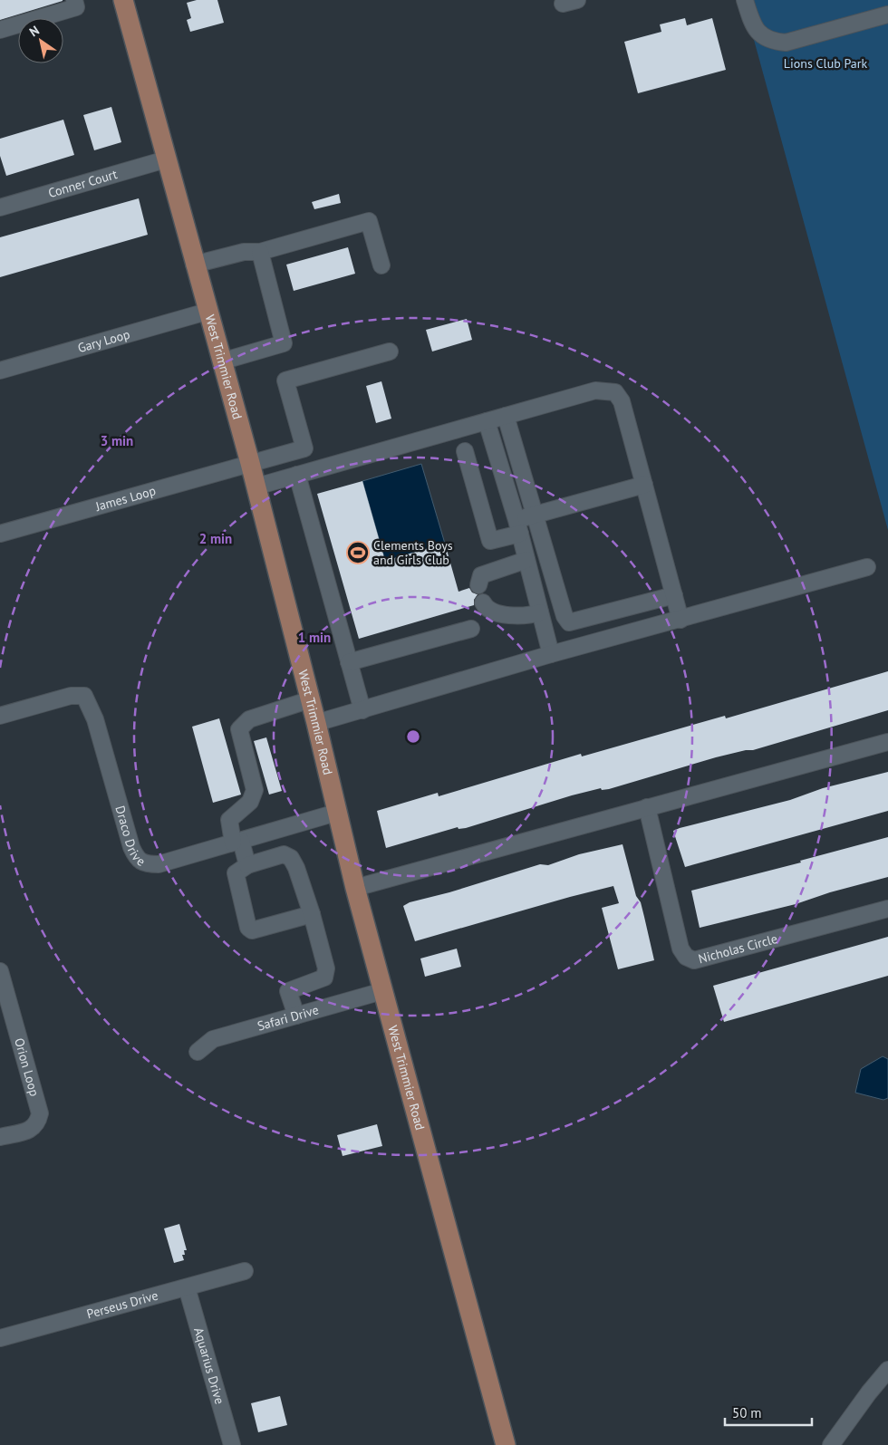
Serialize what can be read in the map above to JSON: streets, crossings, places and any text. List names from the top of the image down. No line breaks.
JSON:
{"streets":{"main road":["West Trimmier Road"],"street":["Conner Court","Gary Loop","James Loop","Draco Drive","Nicholas Circle","Safari Drive","Orion Loop","Perseus Drive","Aquarius Drive"]},"crossings":[["Conner Court","West Trimmier Road"],["Gary Loop","West Trimmier Road"],["West Trimmier Road","James Loop"],["West Trimmier Road","Draco Drive"],["West Trimmier Road","Safari Drive"],["Perseus Drive","Aquarius Drive"]],"parks":["Lions Club Park"],"places":{"sports":["Clements Boys and Girls Club"]},"scale_bar":"50 m","north":"top left","rings":["3 min","2 min","1 min"]}
